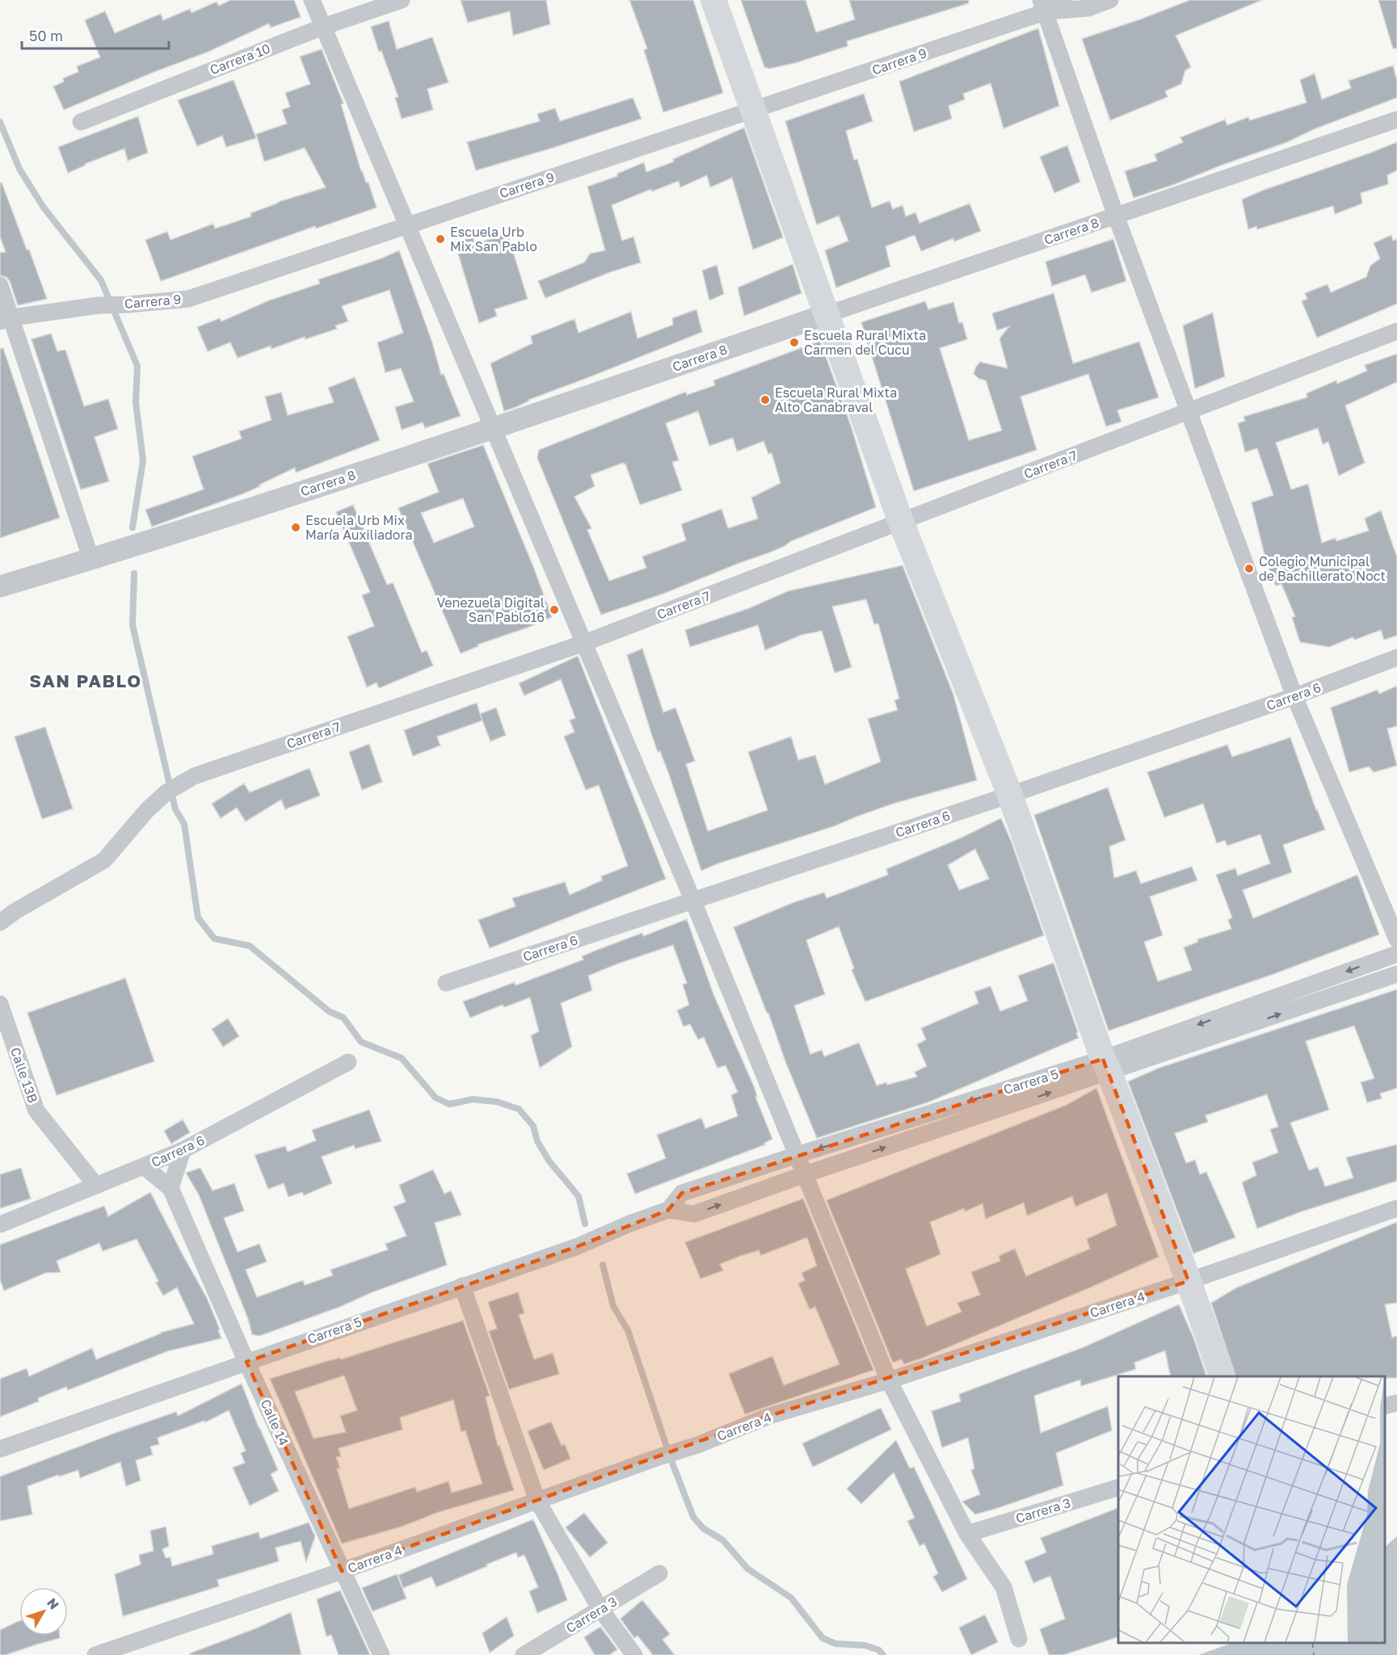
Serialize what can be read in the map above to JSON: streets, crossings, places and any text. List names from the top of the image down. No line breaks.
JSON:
{"streets":{"street":["Carrera 10","Carrera 9","Carrera 8","Carrera 7","Carrera 6","Calle 13B","Carrera 5","Carrera 4","Calle 14","Carrera 3"]},"crossings":[["Carrera 6","Calle 13B"],["Carrera 6","Calle 14"],["Carrera 5","Calle 14"],["Carrera 4","Calle 14"]],"districts":["SAN PABLO"],"places":["Escuela Urb Mix San Pablo","Escuela Rural Mixta Carmen del Cucu","Escuela Rural Mixta Alto Canabraval","Escuela Urb Mix María Auxiliadora","Colegio Municipal de Bachillerato Noct","Venezuela Digital San Pablo16"],"scale_bar":"50 m","north":"top right"}
